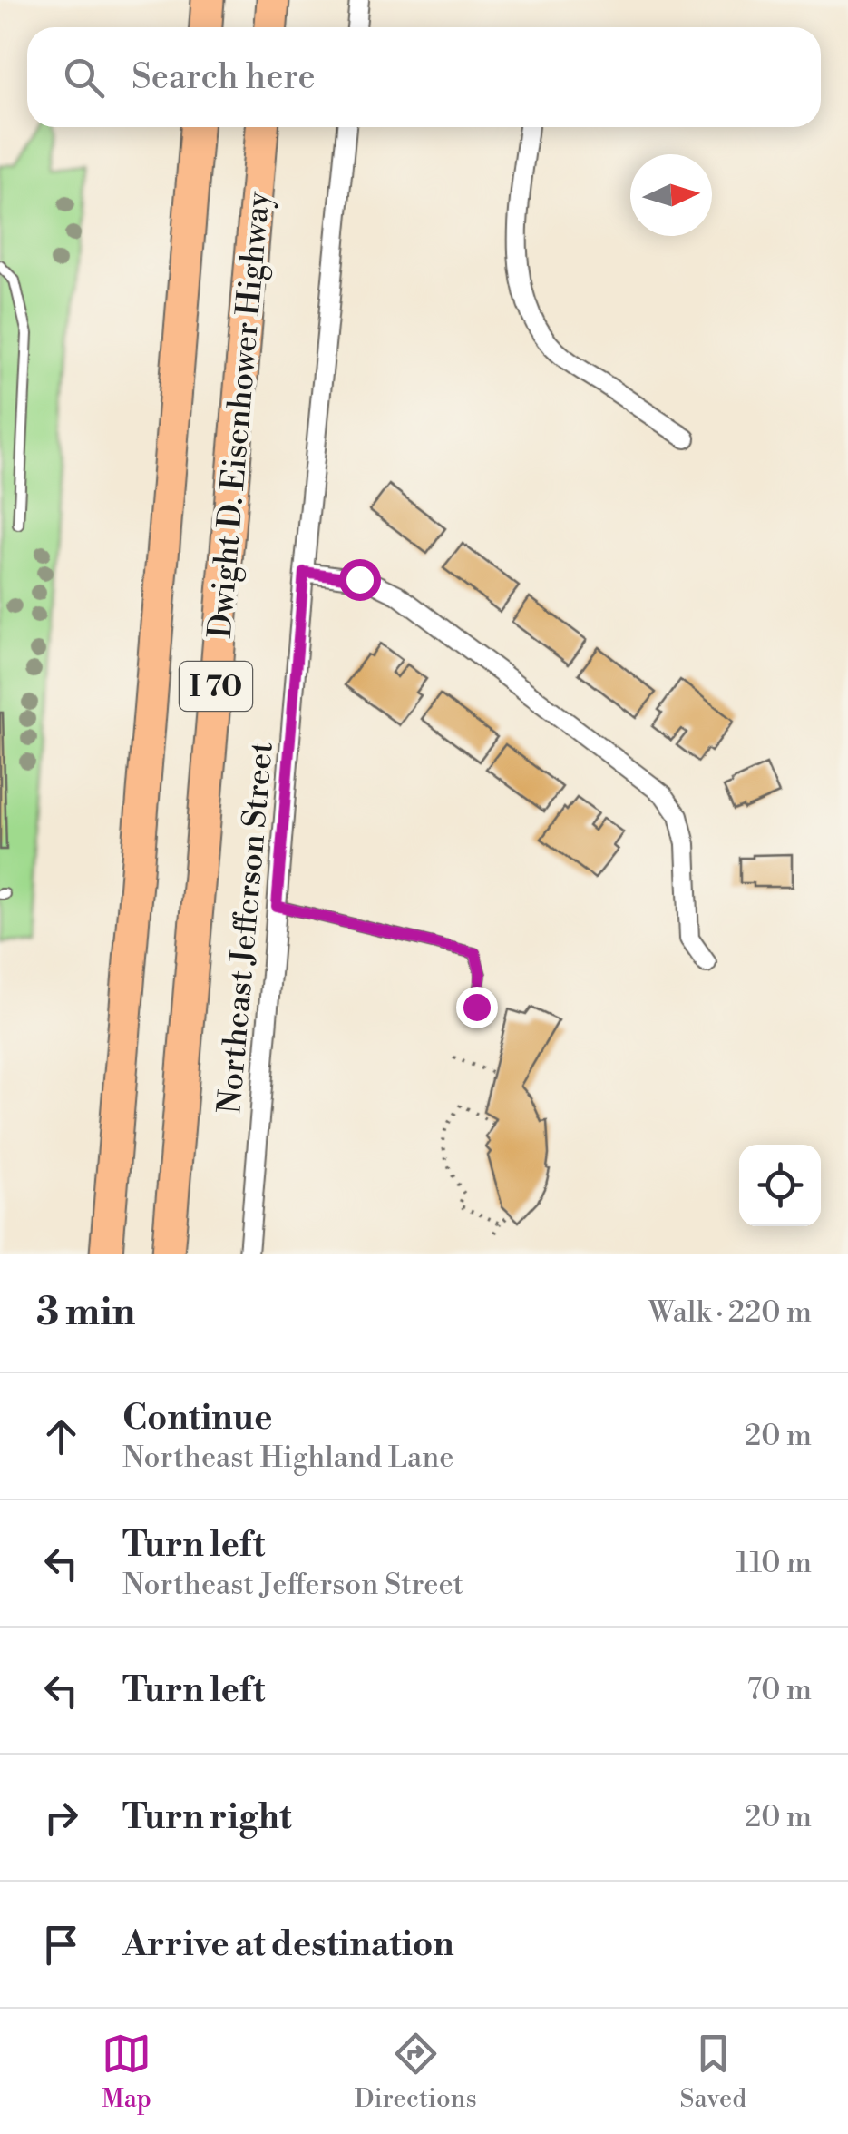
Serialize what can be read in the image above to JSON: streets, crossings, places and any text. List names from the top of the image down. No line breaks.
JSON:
{"streets":{"highway":["Dwight D. Eisenhower Highway","I 70"],"street":["Northeast Jefferson Street"]},"north":"right","page":{"search":"Search here","heading":["3 min","Walk · 220 m"],"list":[["Continue","Northeast Highland Lane","20 m"],["Turn left","Northeast Jefferson Street","110 m"],["Turn left","70 m"],["Turn right","20 m"],"Arrive at destination"],"nav":["Map","Directions","Saved"]}}
